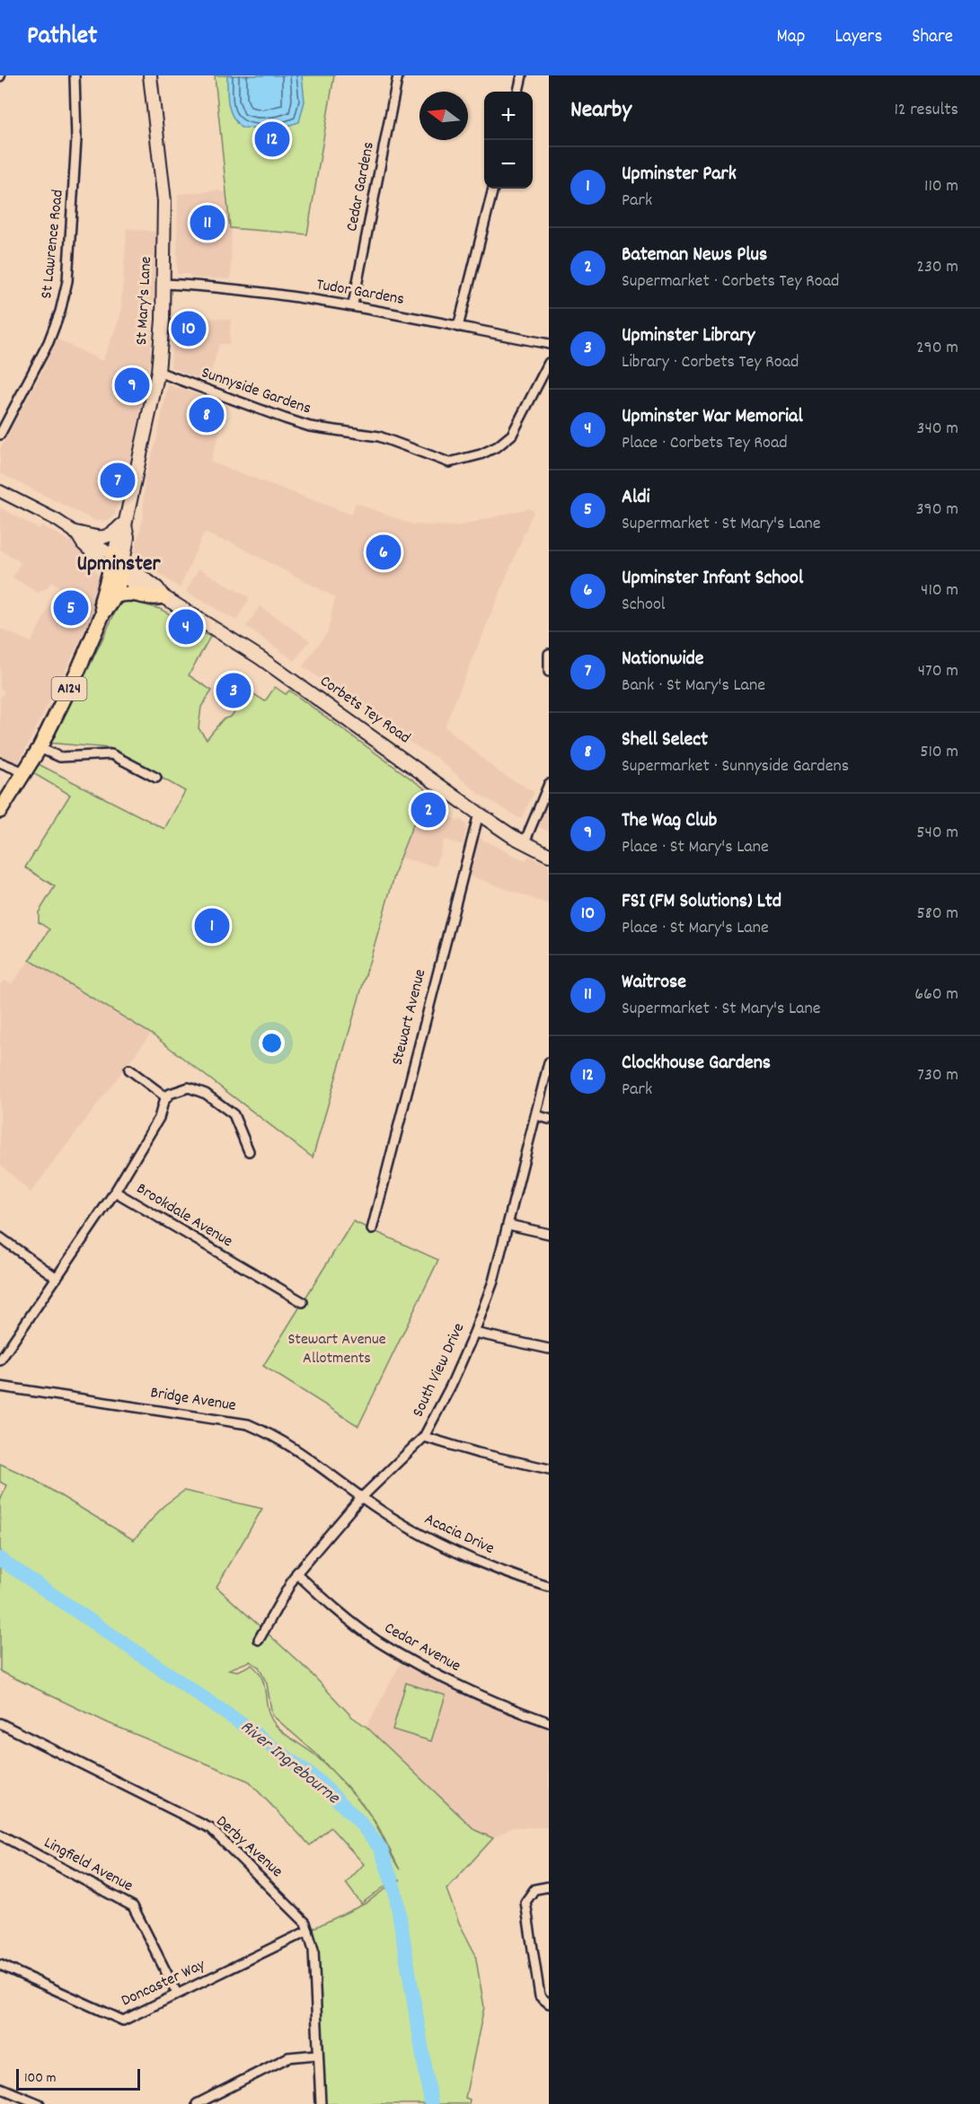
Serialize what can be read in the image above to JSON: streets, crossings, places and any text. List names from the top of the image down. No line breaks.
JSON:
{"streets":{"main road":["St Mary's Lane","A124","Corbets Tey Road"],"street":["Cedar Gardens","St Lawrence Road","Tudor Gardens","Sunnyside Gardens","Stewart Avenue","Brookdale Avenue","South View Drive","Bridge Avenue","Acacia Drive","Cedar Avenue","Derby Avenue","Lingfield Avenue","Doncaster Way"]},"crossings":[["Cedar Gardens","Tudor Gardens"],["Tudor Gardens","St Mary's Lane"],["St Mary's Lane","Sunnyside Gardens"],["St Mary's Lane","Corbets Tey Road"],["Corbets Tey Road","Stewart Avenue"],["South View Drive","Bridge Avenue"],["South View Drive","Acacia Drive"],["South View Drive","Cedar Avenue"],["Bridge Avenue","Acacia Drive"],["Derby Avenue","Doncaster Way"],["Lingfield Avenue","Doncaster Way"]],"districts":["Upminster"],"water":["River Ingrebourne"],"parks":["Stewart Avenue Allotments"],"scale_bar":"100 m","north":"left","page":{"header":"Pathlet","nav":["Map","Layers","Share"],"heading":["Nearby","12 results"],"map_buttons":["+","−"],"pins":["12","11","10","9","8","7","6","5","4","3","2","1"],"list":[{"mark":"1","name":"Upminster Park","note":"Park","value":"110 m"},{"mark":"2","name":"Bateman News Plus","note":"Supermarket · Corbets Tey Road","value":"230 m"},{"mark":"3","name":"Upminster Library","note":"Library · Corbets Tey Road","value":"290 m"},{"mark":"4","name":"Upminster War Memorial","note":"Place · Corbets Tey Road","value":"340 m"},{"mark":"5","name":"Aldi","note":"Supermarket · St Mary's Lane","value":"390 m"},{"mark":"6","name":"Upminster Infant School","note":"School","value":"410 m"},{"mark":"7","name":"Nationwide","note":"Bank · St Mary's Lane","value":"470 m"},{"mark":"8","name":"Shell Select","note":"Supermarket · Sunnyside Gardens","value":"510 m"},{"mark":"9","name":"The Wag Club","note":"Place · St Mary's Lane","value":"540 m"},{"mark":"10","name":"FSI (FM Solutions) Ltd","note":"Place · St Mary's Lane","value":"580 m"},{"mark":"11","name":"Waitrose","note":"Supermarket · St Mary's Lane","value":"660 m"},{"mark":"12","name":"Clockhouse Gardens","note":"Park","value":"730 m"}],"scale":"100 m"}}
